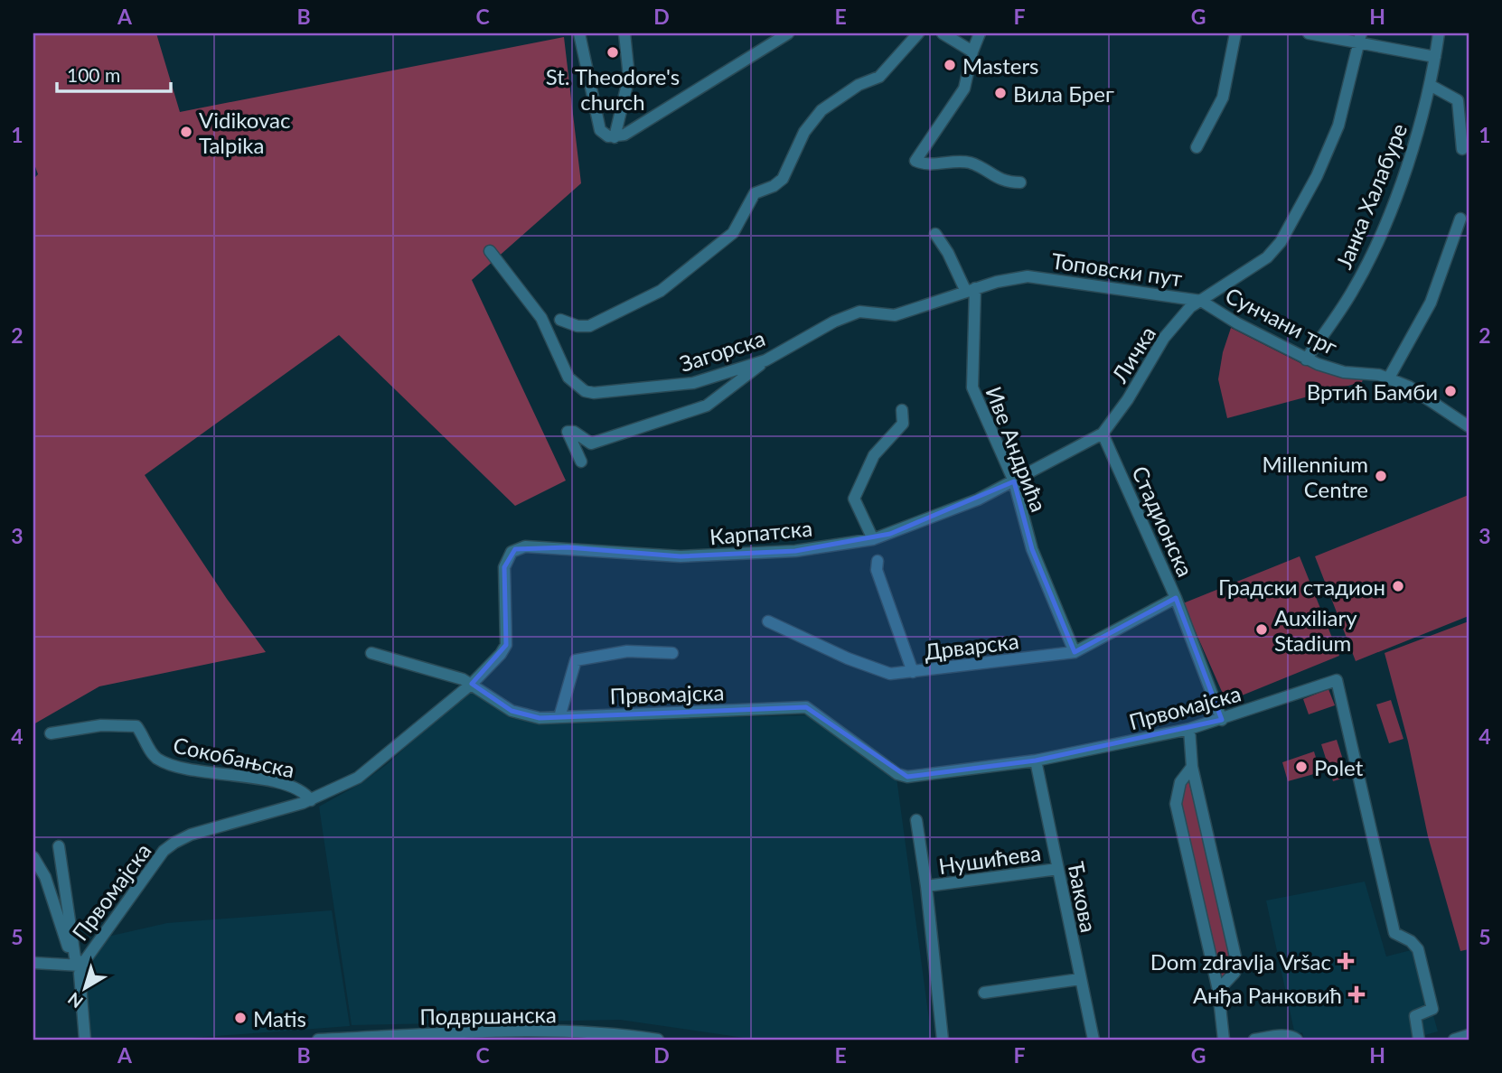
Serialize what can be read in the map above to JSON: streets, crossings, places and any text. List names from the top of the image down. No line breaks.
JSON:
{"streets":{"street":["Јанка Халабуре","Топовски пут","Сунчани трг","Загорска","Личка","Иве Андрића","Стадионска","Карпатска","Дрварска","Првомајска","Сокобањска","Нушићева","Ђакова","Подвршанска"]},"crossings":[["Јанка Халабуре","Сунчани трг"],["Топовски пут","Сунчани трг"],["Топовски пут","Загорска"],["Топовски пут","Личка"],["Сунчани трг","Личка"],["Загорска","Иве Андрића"],["Личка","Стадионска"],["Иве Андрића","Карпатска"],["Иве Андрића","Дрварска"],["Стадионска","Дрварска"],["Стадионска","Првомајска"],["Карпатска","Првомајска"],["Првомајска","Сокобањска"],["Првомајска","Ђакова"],["Нушићева","Ђакова"]],"places":{"other":["St. Theodore's church","Masters","Вила Брег","Vidikovac Talpika","Вртић Бамби","Millennium Centre","Градски стадион","Auxiliary Stadium","Polet","Matis"],"health":["Dom zdravlja Vršac","Анђа Ранковић"]},"scale_bar":"100 m","north":"bottom left","grid":{"columns":["A","B","C","D","E","F","G","H"],"rows":["1","2","3","4","5"]}}
